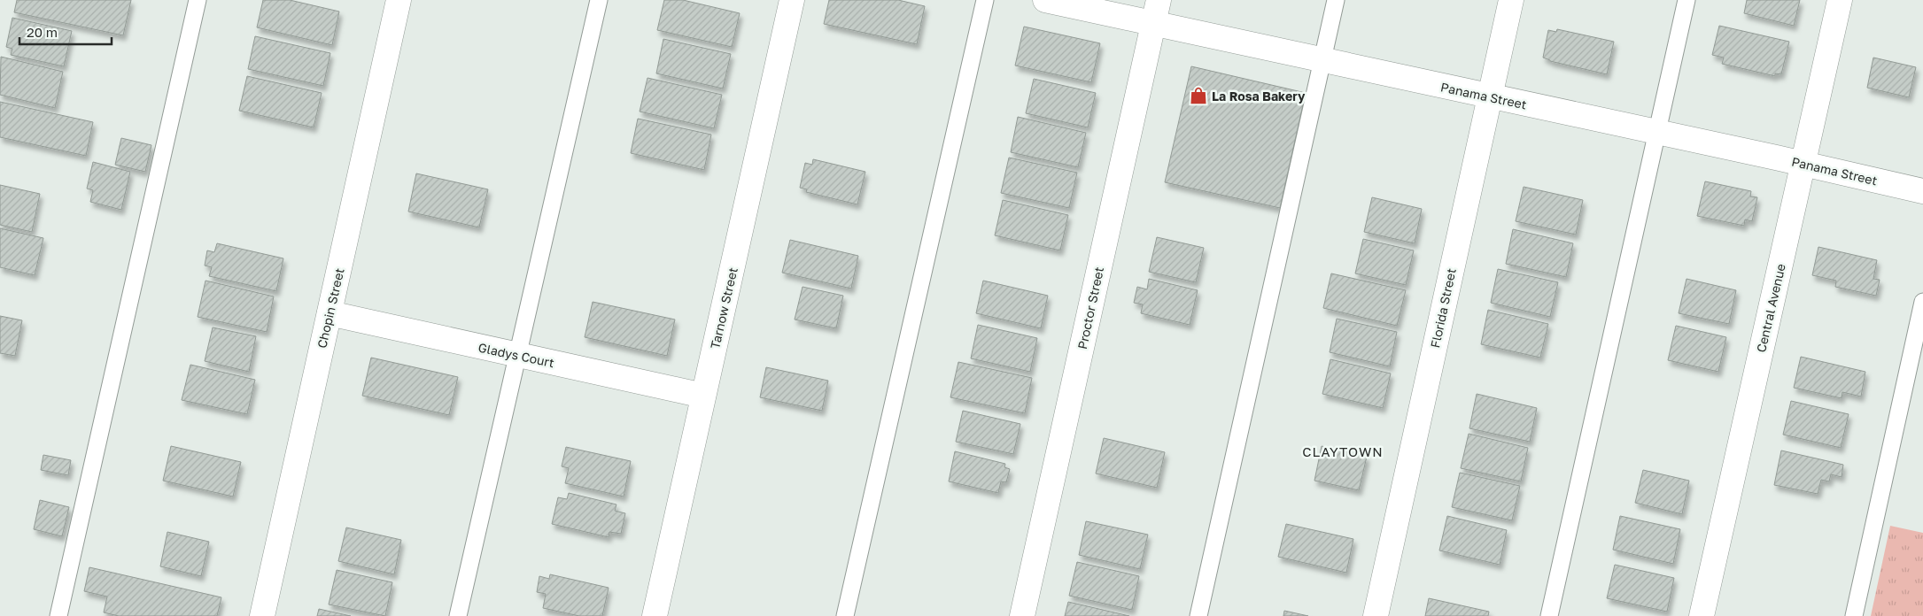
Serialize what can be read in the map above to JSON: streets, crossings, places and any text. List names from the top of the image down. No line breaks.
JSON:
{"streets":{"street":["Panama Street","Chopin Street","Tarnow Street","Proctor Street","Florida Street","Central Avenue","Gladys Court"]},"crossings":[["Panama Street","Proctor Street"],["Panama Street","Florida Street"],["Panama Street","Central Avenue"],["Chopin Street","Gladys Court"],["Tarnow Street","Gladys Court"]],"districts":["CLAYTOWN"],"places":{"shop":["La Rosa Bakery"]},"scale_bar":"20 m"}
